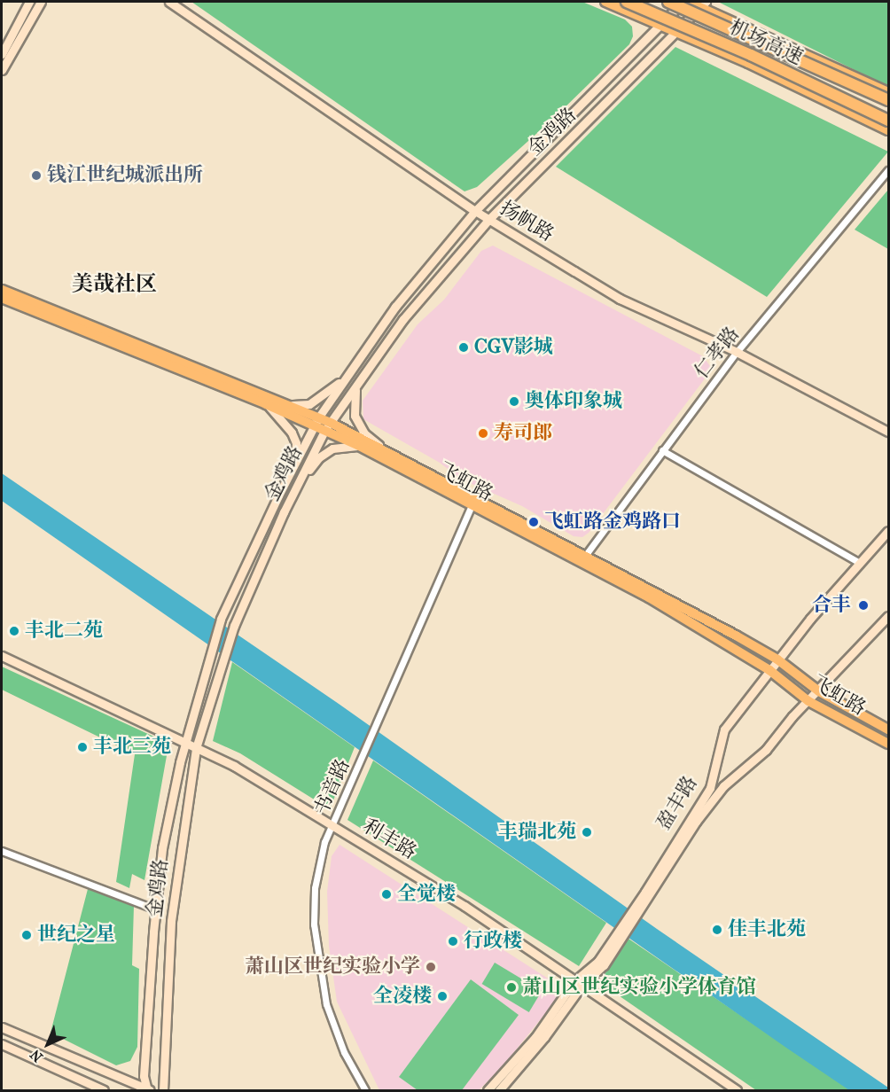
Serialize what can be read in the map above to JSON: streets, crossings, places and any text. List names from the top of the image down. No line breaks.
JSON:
{"streets":{"highway":["机场高速"],"main road":["金鸡路","扬帆路","飞虹路","盈丰路","利丰路"],"street":["仁孝路","书音路"]},"crossings":[["金鸡路","扬帆路"],["金鸡路","飞虹路"],["金鸡路","利丰路"],["扬帆路","仁孝路"],["仁孝路","飞虹路"],["飞虹路","书音路"],["飞虹路","盈丰路"],["书音路","利丰路"],["盈丰路","利丰路"]],"districts":["美哉社区"],"places":["钱江世纪城派出所","CGV影城","奥体印象城","寿司郎","飞虹路金鸡路口","合丰","丰北二苑","丰北三苑","丰瑞北苑","全觉楼","佳丰北苑","世纪之星","行政楼","萧山区世纪实验小学","萧山区世纪实验小学体育馆","全凌楼"],"north":"bottom left"}
